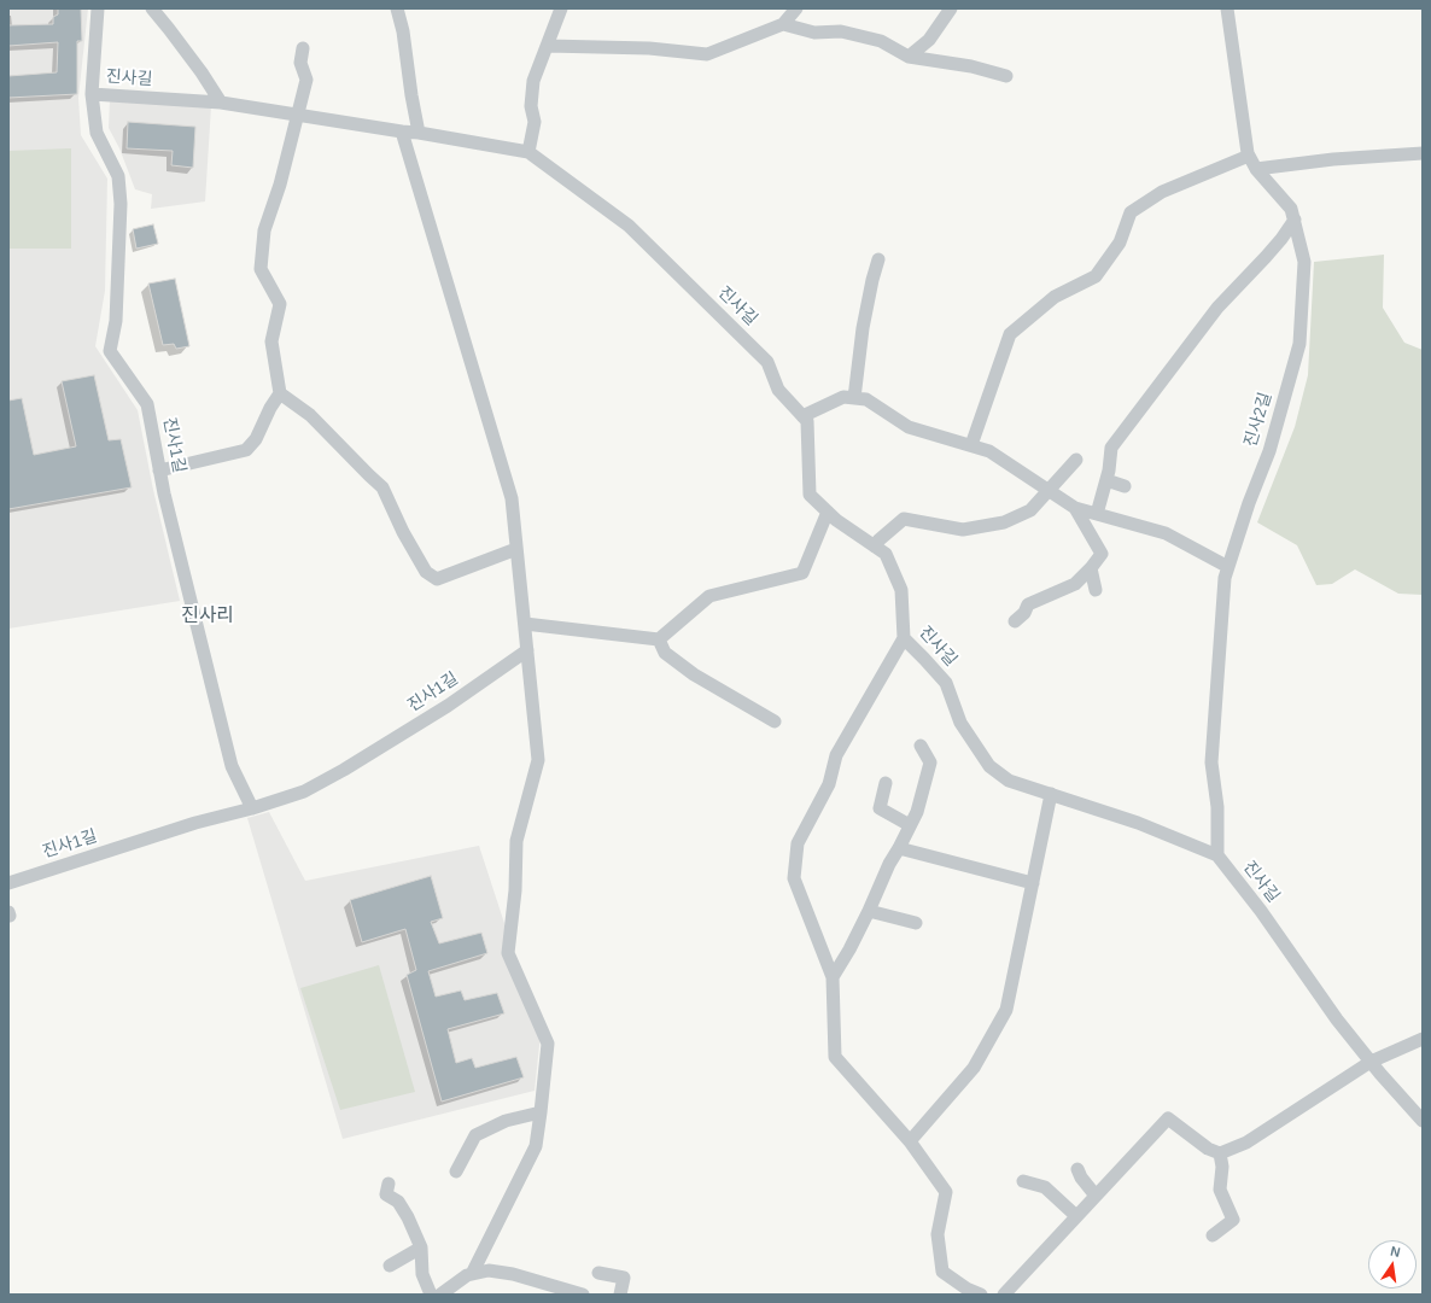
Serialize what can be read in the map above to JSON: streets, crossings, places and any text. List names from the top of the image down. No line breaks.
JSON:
{"streets":{"street":["진사길","진사2길","진사1길"]},"crossings":[["진사길","진사2길"],["진사길","진사1길"]],"districts":["진사리"],"north":"top"}
